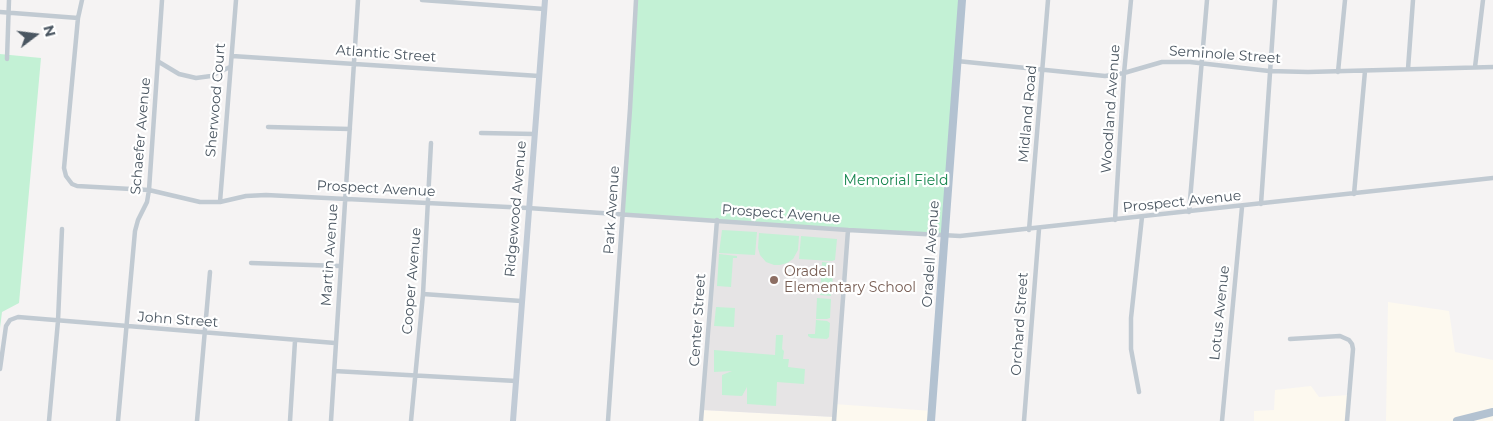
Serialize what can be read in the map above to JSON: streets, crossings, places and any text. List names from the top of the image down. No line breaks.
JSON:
{"streets":{"main road":["Oradell Avenue"],"street":["Atlantic Street","Seminole Street","Sherwood Court","Woodland Avenue","Midland Road","Schaefer Avenue","Prospect Avenue","Ridgewood Avenue","Park Avenue","Martin Avenue","Cooper Avenue","Lotus Avenue","John Street","Center Street","Orchard Street"]},"crossings":[["Atlantic Street","Sherwood Court"],["Atlantic Street","Ridgewood Avenue"],["Atlantic Street","Martin Avenue"],["Seminole Street","Woodland Avenue"],["Seminole Street","Midland Road"],["Seminole Street","Oradell Avenue"],["Sherwood Court","Prospect Avenue"],["Woodland Avenue","Prospect Avenue"],["Midland Road","Prospect Avenue"],["Schaefer Avenue","Prospect Avenue"],["Schaefer Avenue","John Street"],["Prospect Avenue","Ridgewood Avenue"],["Prospect Avenue","Park Avenue"],["Prospect Avenue","Oradell Avenue"],["Prospect Avenue","Martin Avenue"],["Prospect Avenue","Cooper Avenue"],["Prospect Avenue","Lotus Avenue"],["Prospect Avenue","Center Street"],["Prospect Avenue","Orchard Street"],["Martin Avenue","John Street"]],"parks":["Memorial Field"],"places":["Oradell Elementary School"],"north":"right"}
